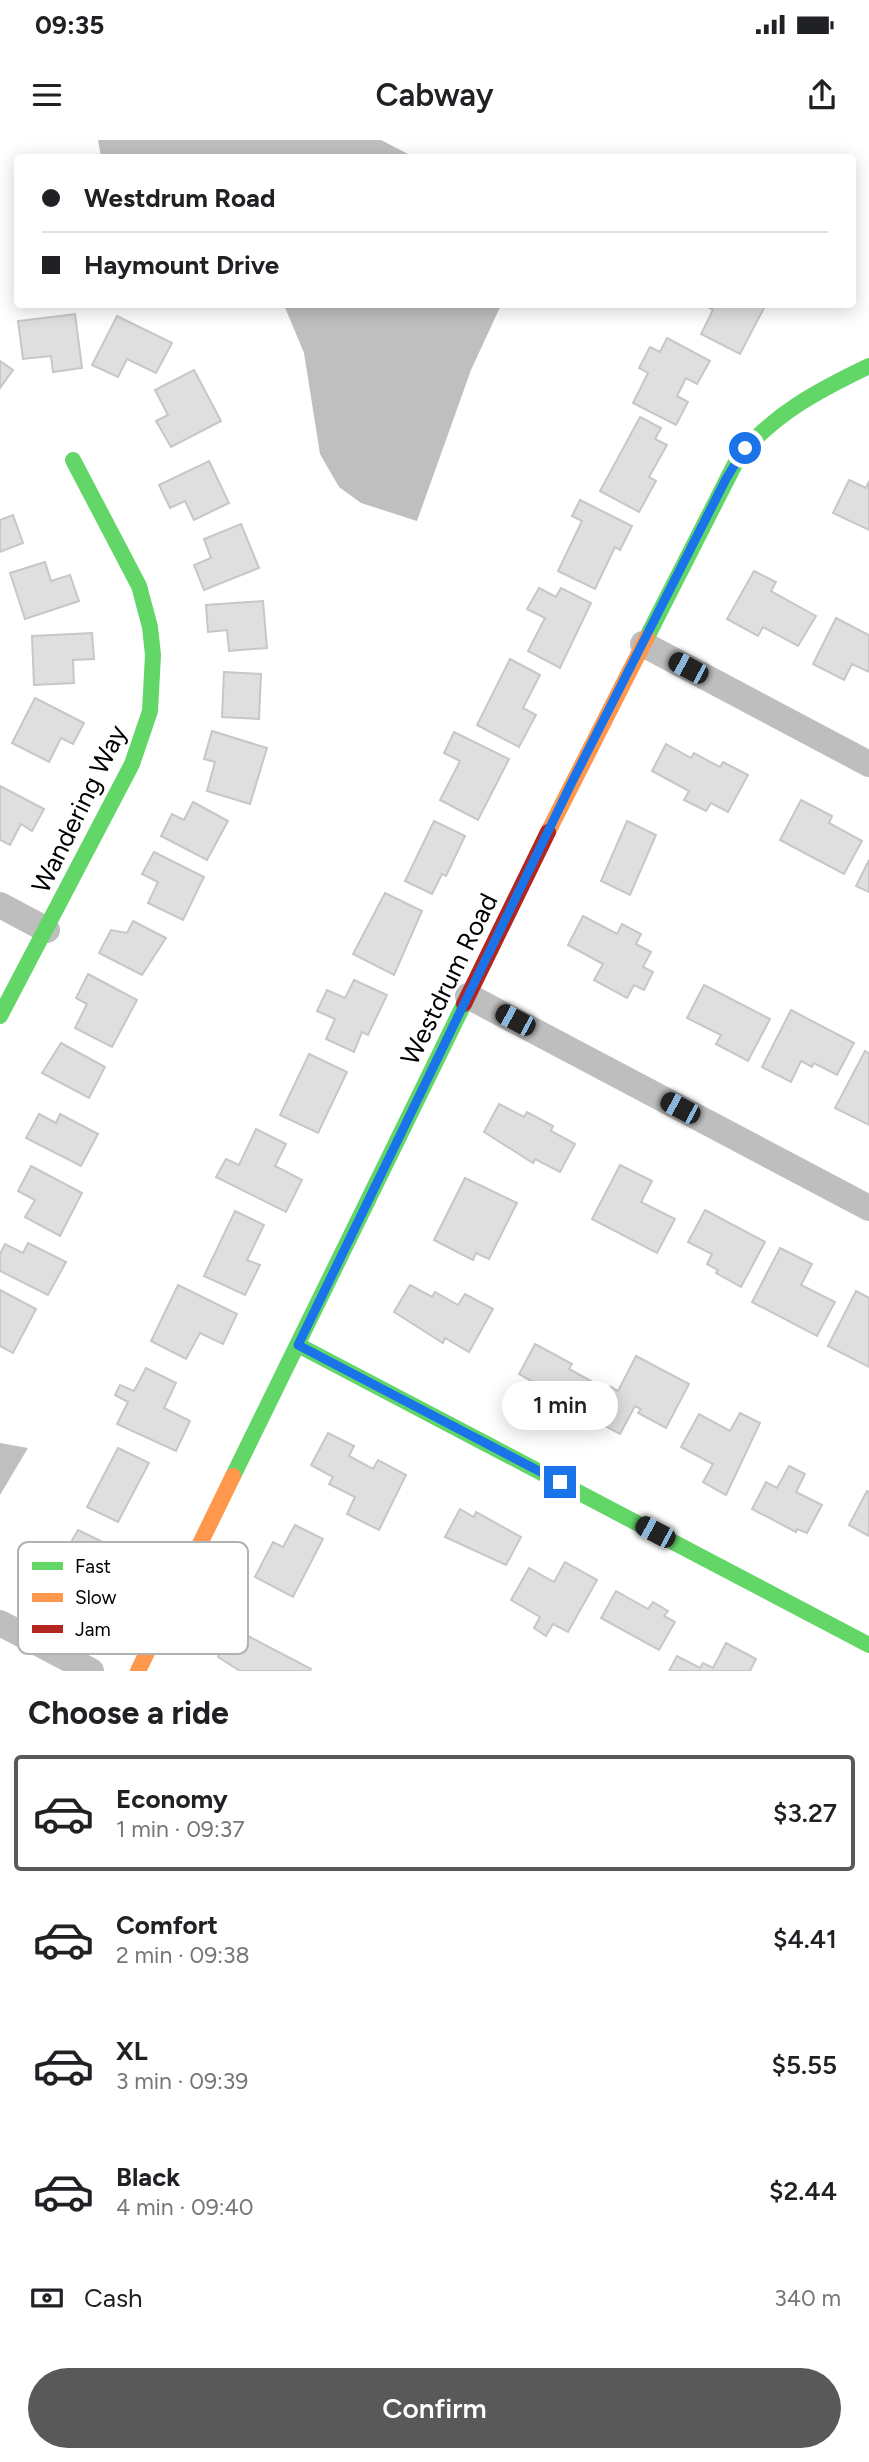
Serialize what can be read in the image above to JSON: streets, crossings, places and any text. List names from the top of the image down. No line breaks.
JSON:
{"streets":{"street":["Wandering Way","Westdrum Road"]},"legend":["Fast","Slow","Jam"],"page":{"status":"09:35","header":"Cabway","banner":["Westdrum Road","Haymount Drive"],"bubble":"1 min","heading":"Choose a ride","list":[{"name":"Economy","note":"1 min · 09:37","value":"$3.27"},{"name":"Comfort","note":"2 min · 09:38","value":"$4.41"},{"name":"XL","note":"3 min · 09:39","value":"$5.55"},{"name":"Black","note":"4 min · 09:40","value":"$2.44"}],"pay":["Cash","340 m"],"buttons":"Confirm"}}
